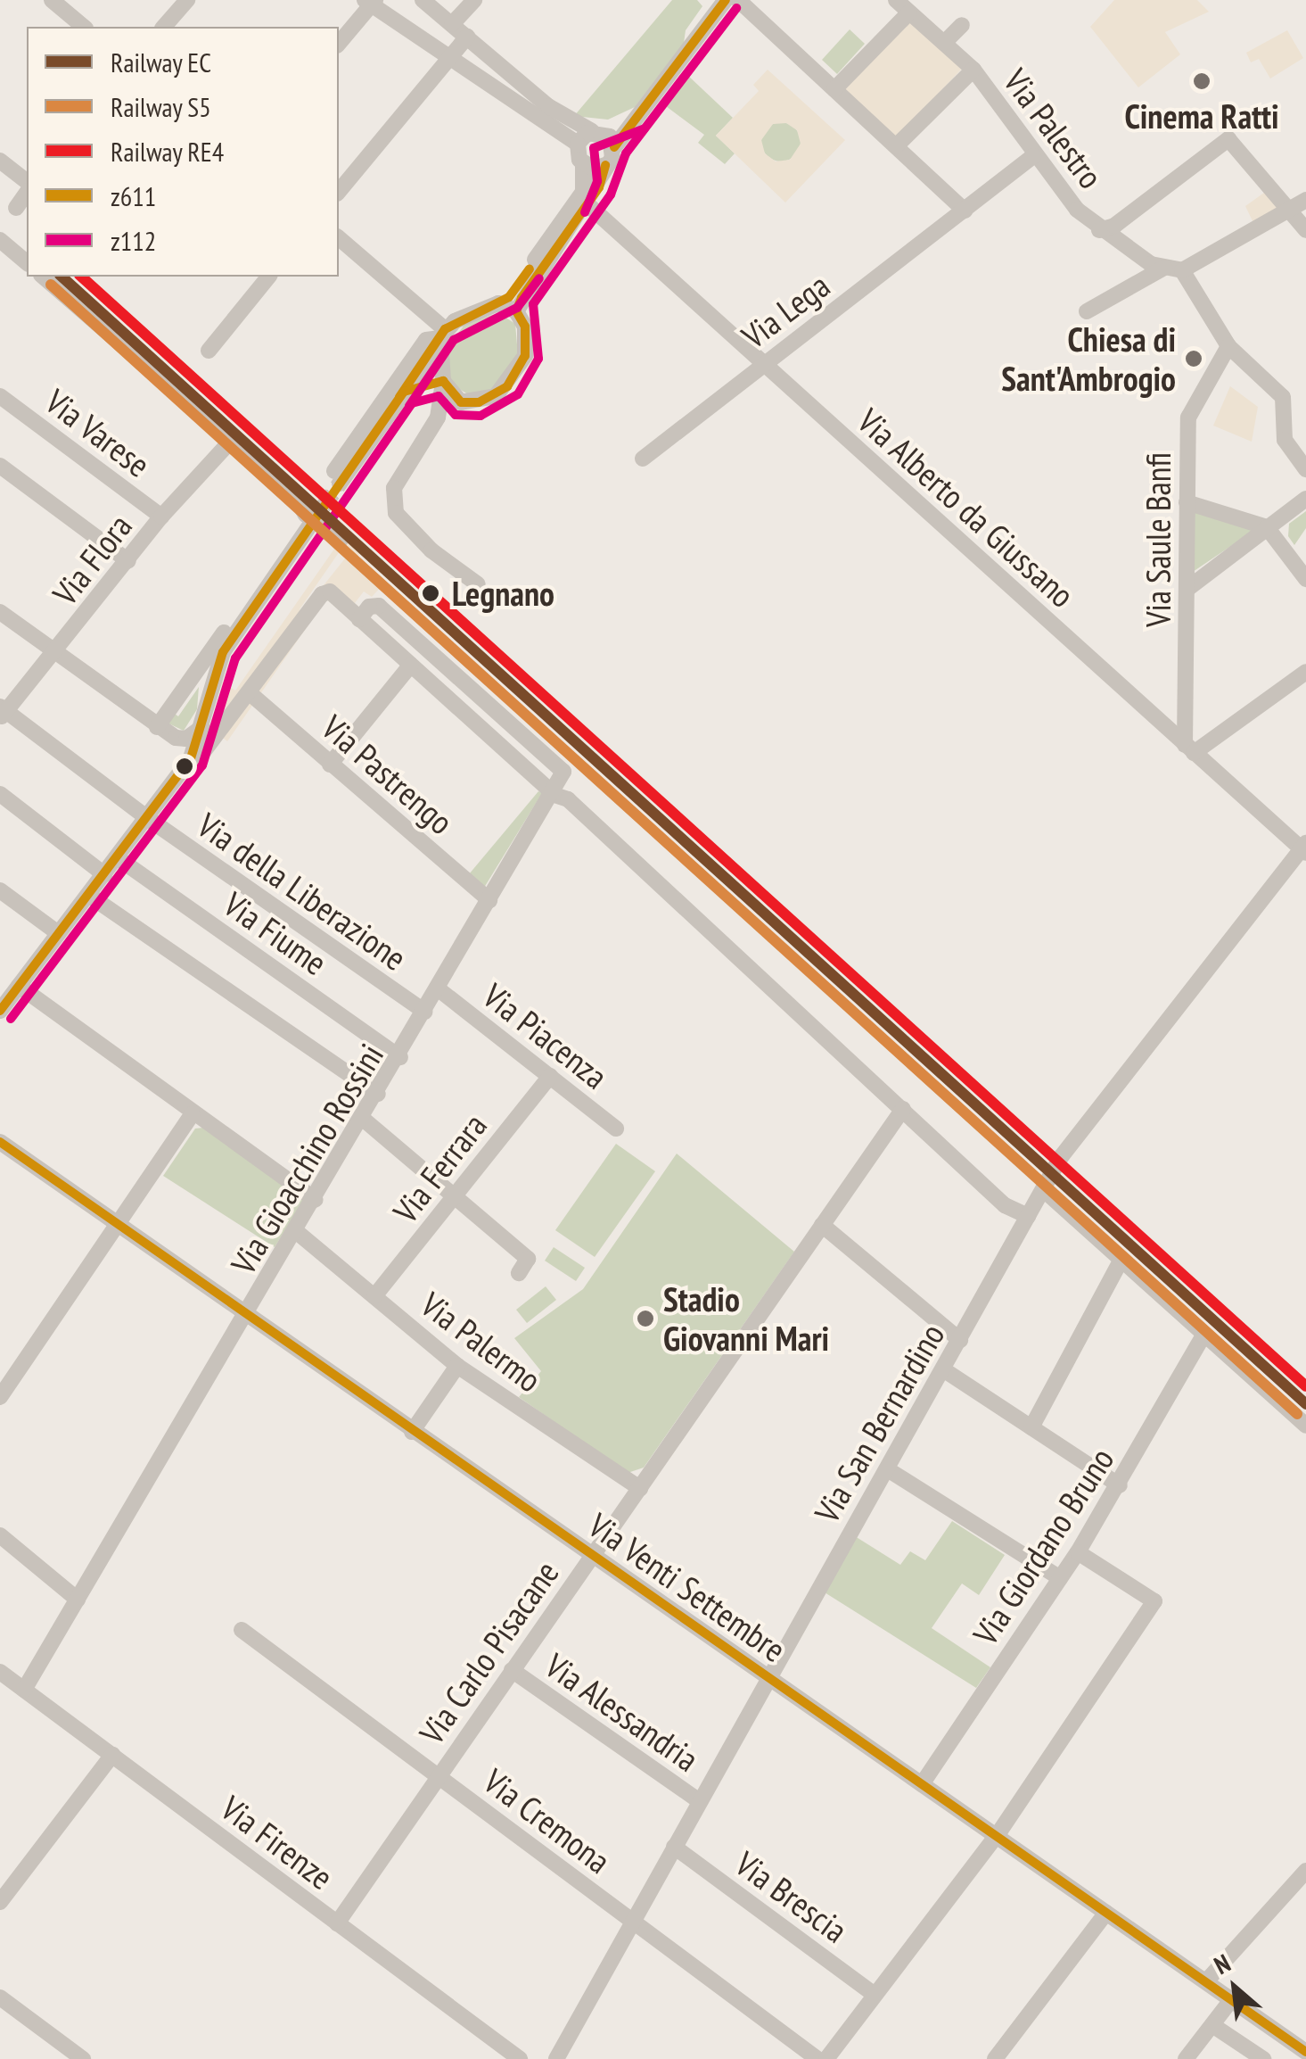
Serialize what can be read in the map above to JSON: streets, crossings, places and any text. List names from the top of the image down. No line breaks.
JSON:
{"streets":{"street":["Via Palestro","Via Lega","Via Varese","Via Alberto da Giussano","Via Saule Banfi","Via Flora","Via Pastrengo","Via della Liberazione","Via Fiume","Via Piacenza","Via Gioacchino Rossini","Via Ferrara","Via Palermo","Via San Bernardino","Via Giordano Bruno","Via Venti Settembre","Via Carlo Pisacane","Via Alessandria","Via Cremona","Via Firenze","Via Brescia"]},"crossings":[["Via Palestro","Via Lega"],["Via Lega","Via Alberto da Giussano"],["Via Varese","Via Flora"],["Via Alberto da Giussano","Via Saule Banfi"],["Via Alberto da Giussano","Via San Bernardino"],["Via Flora","Via della Liberazione"],["Via Pastrengo","Via Gioacchino Rossini"],["Via della Liberazione","Via Gioacchino Rossini"],["Via Fiume","Via Gioacchino Rossini"],["Via Piacenza","Via Gioacchino Rossini"],["Via Piacenza","Via Ferrara"],["Via Gioacchino Rossini","Via Palermo"],["Via Gioacchino Rossini","Via Venti Settembre"],["Via Gioacchino Rossini","Via Firenze"],["Via Ferrara","Via Palermo"],["Via Palermo","Via Carlo Pisacane"],["Via San Bernardino","Via Venti Settembre"],["Via San Bernardino","Via Alessandria"],["Via San Bernardino","Via Cremona"],["Via San Bernardino","Via Brescia"],["Via Giordano Bruno","Via Venti Settembre"],["Via Venti Settembre","Via Carlo Pisacane"],["Via Carlo Pisacane","Via Alessandria"],["Via Carlo Pisacane","Via Cremona"],["Via Carlo Pisacane","Via Firenze"]],"places":["Cinema Ratti","Chiesa di Sant'Ambrogio","Legnano","Stadio Giovanni Mari"],"lines":["transit line z611","transit line z112","rail line EC","rail line RE4","rail line S5"],"legend":["Railway EC","Railway S5","Railway RE4","z611","z112"],"north":"top left"}
